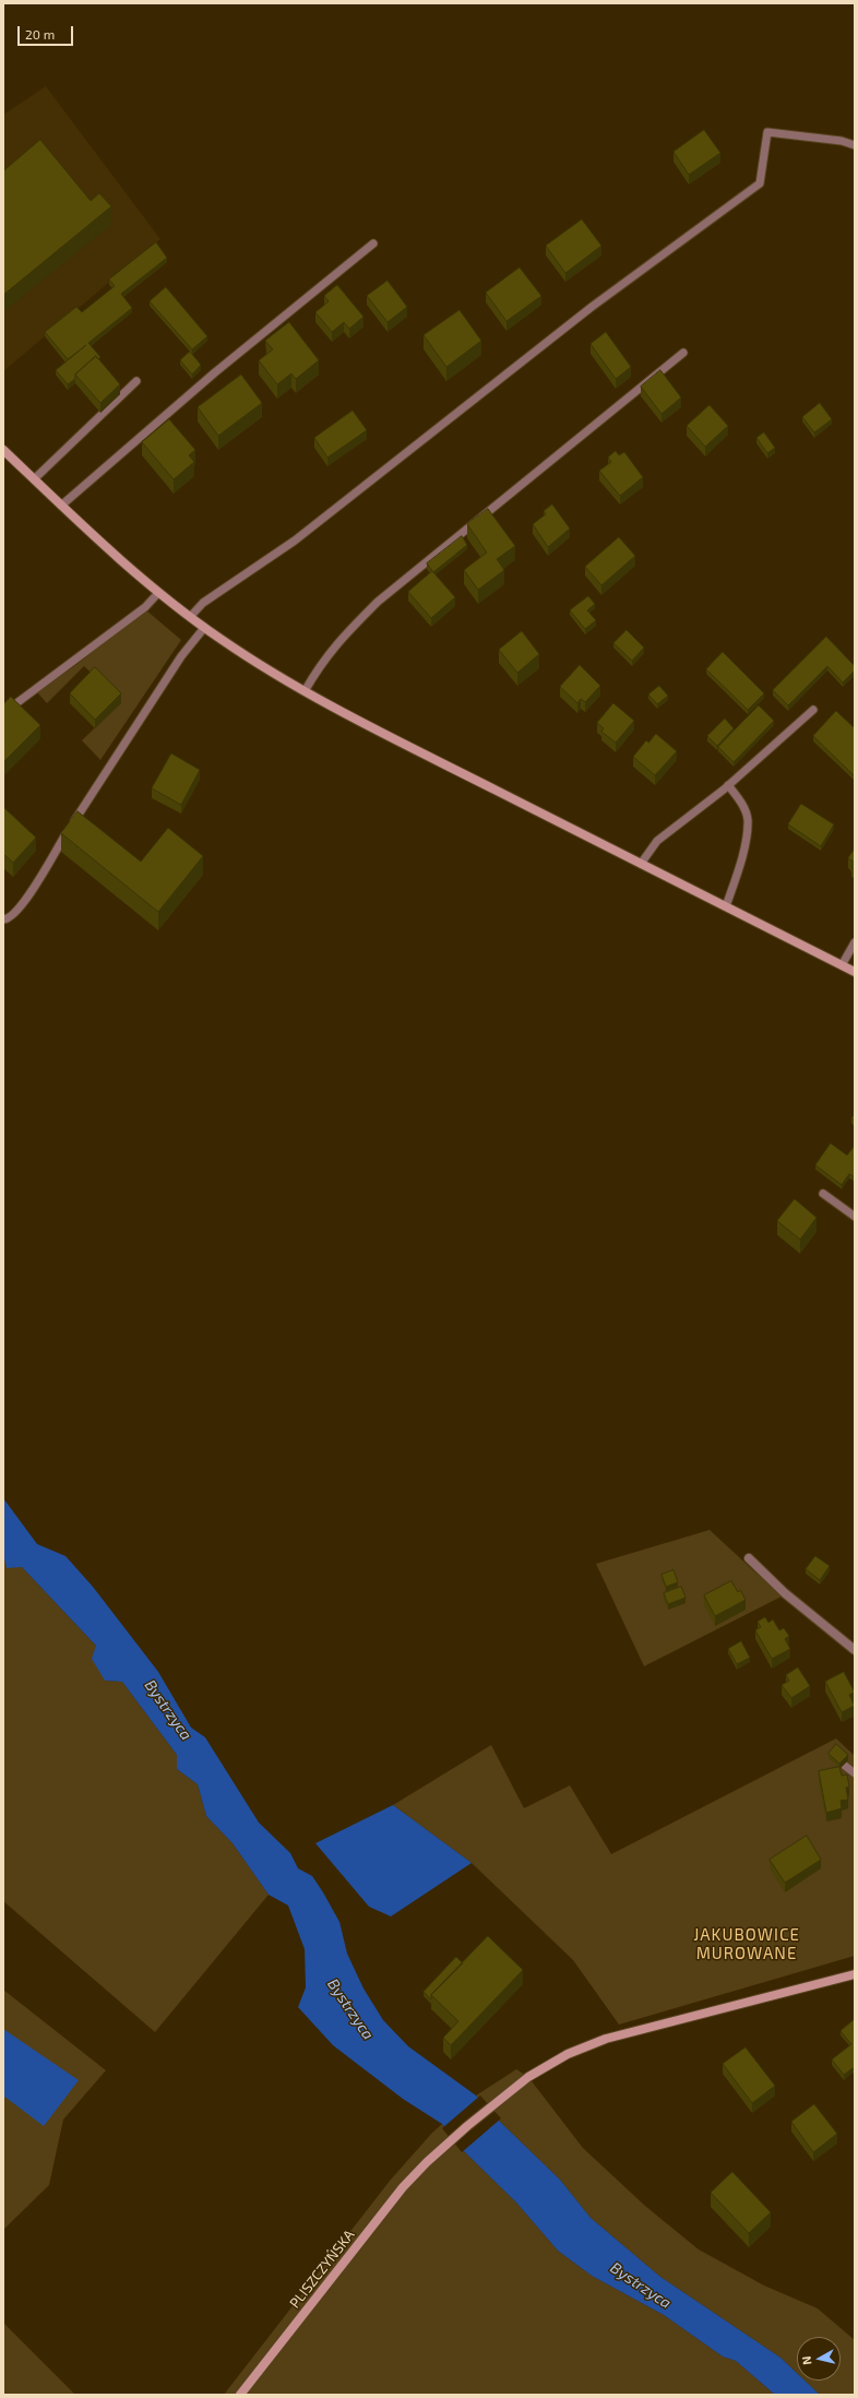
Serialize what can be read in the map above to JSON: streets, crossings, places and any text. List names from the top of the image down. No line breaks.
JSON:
{"streets":{"main road":["PLISZCZYŃSKA"]},"districts":["JAKUBOWICE MUROWANE"],"water":["Bystrzyca"],"scale_bar":"20 m","north":"left"}
